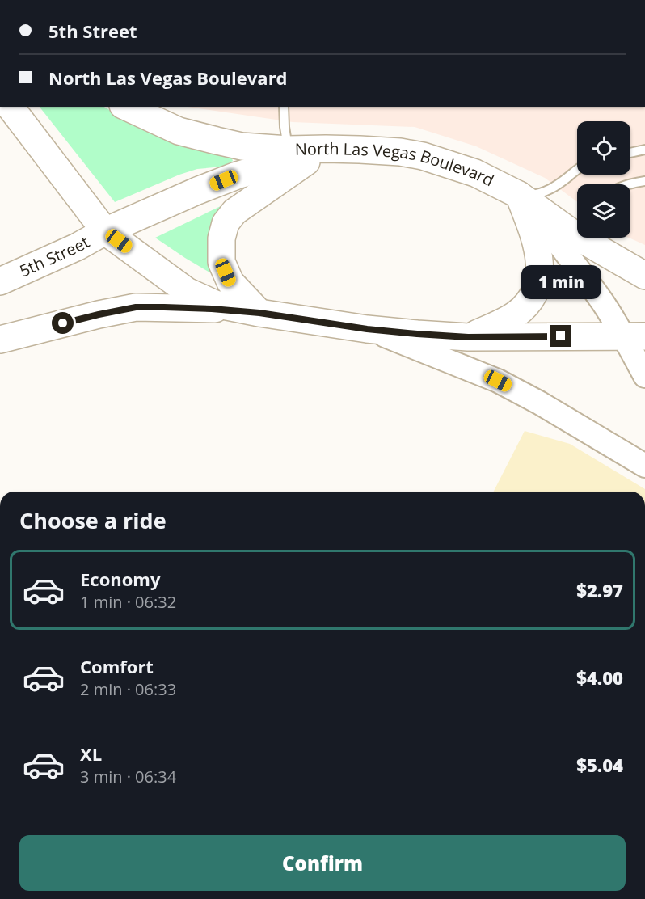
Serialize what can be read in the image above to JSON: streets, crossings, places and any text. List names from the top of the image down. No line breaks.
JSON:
{"streets":{"main road":["North Las Vegas Boulevard","5th Street"]},"crossings":[["North Las Vegas Boulevard","5th Street"]],"page":{"banner":["5th Street","North Las Vegas Boulevard"],"bubble":"1 min","heading":"Choose a ride","list":[{"name":"Economy","note":"1 min · 06:32","value":"$2.97"},{"name":"Comfort","note":"2 min · 06:33","value":"$4.00"},{"name":"XL","note":"3 min · 06:34","value":"$5.04"}],"buttons":"Confirm"}}
